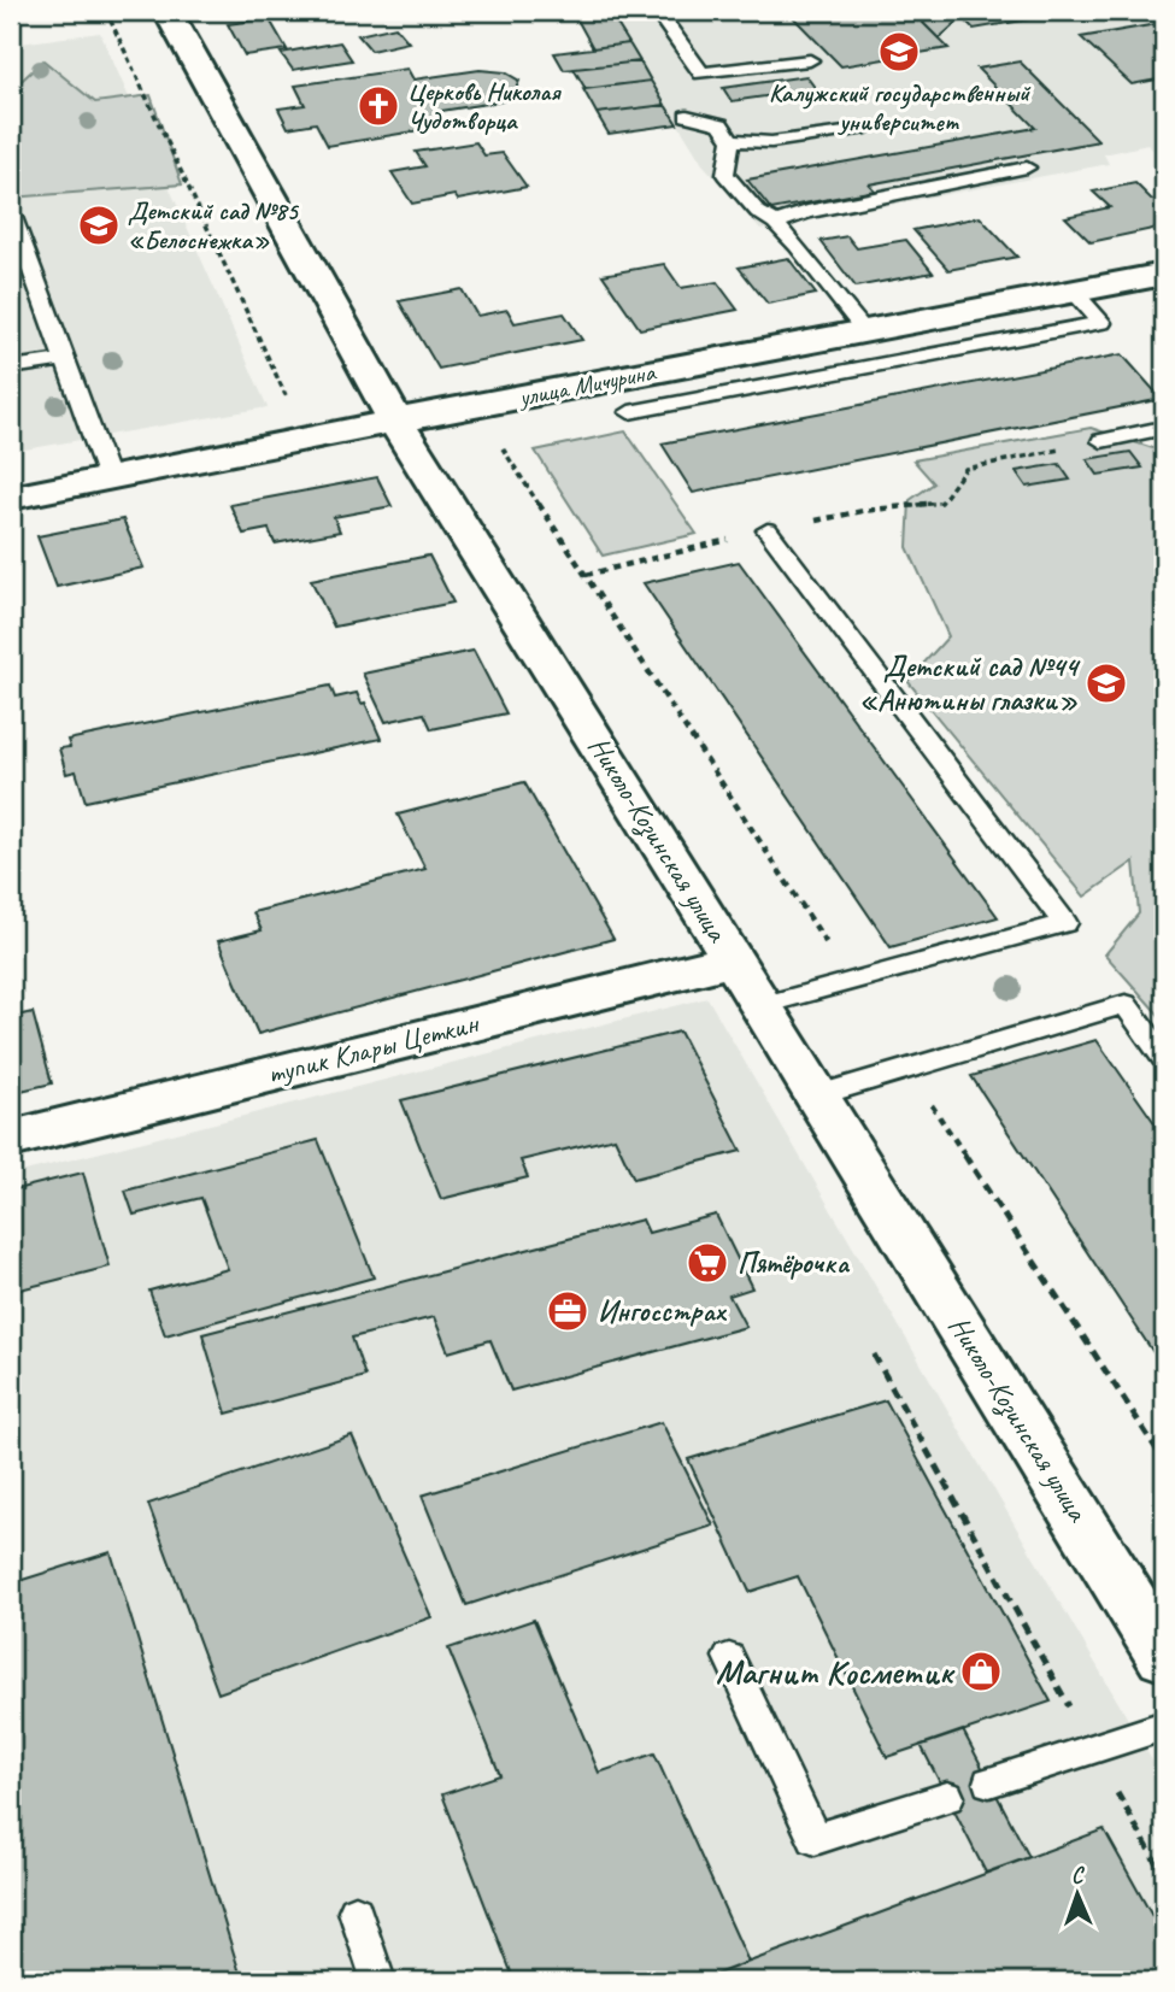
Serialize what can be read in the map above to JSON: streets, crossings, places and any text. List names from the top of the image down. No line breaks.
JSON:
{"streets":{"street":["улица Мичурина","Николо-Козинская улица","тупик Клары Цеткин"]},"crossings":[["улица Мичурина","Николо-Козинская улица"],["Николо-Козинская улица","тупик Клары Цеткин"]],"places":{"school or university":["Калужский государственный университет","Детский сад №85 «Белоснежка»","Детский сад №44 «Анютины глазки»"],"church":["Церковь Николая Чудотворца"],"supermarket":["Пятёрочка"],"office":["Ингосстрах"],"shop":["Магнит Косметик"]},"north":"top"}
